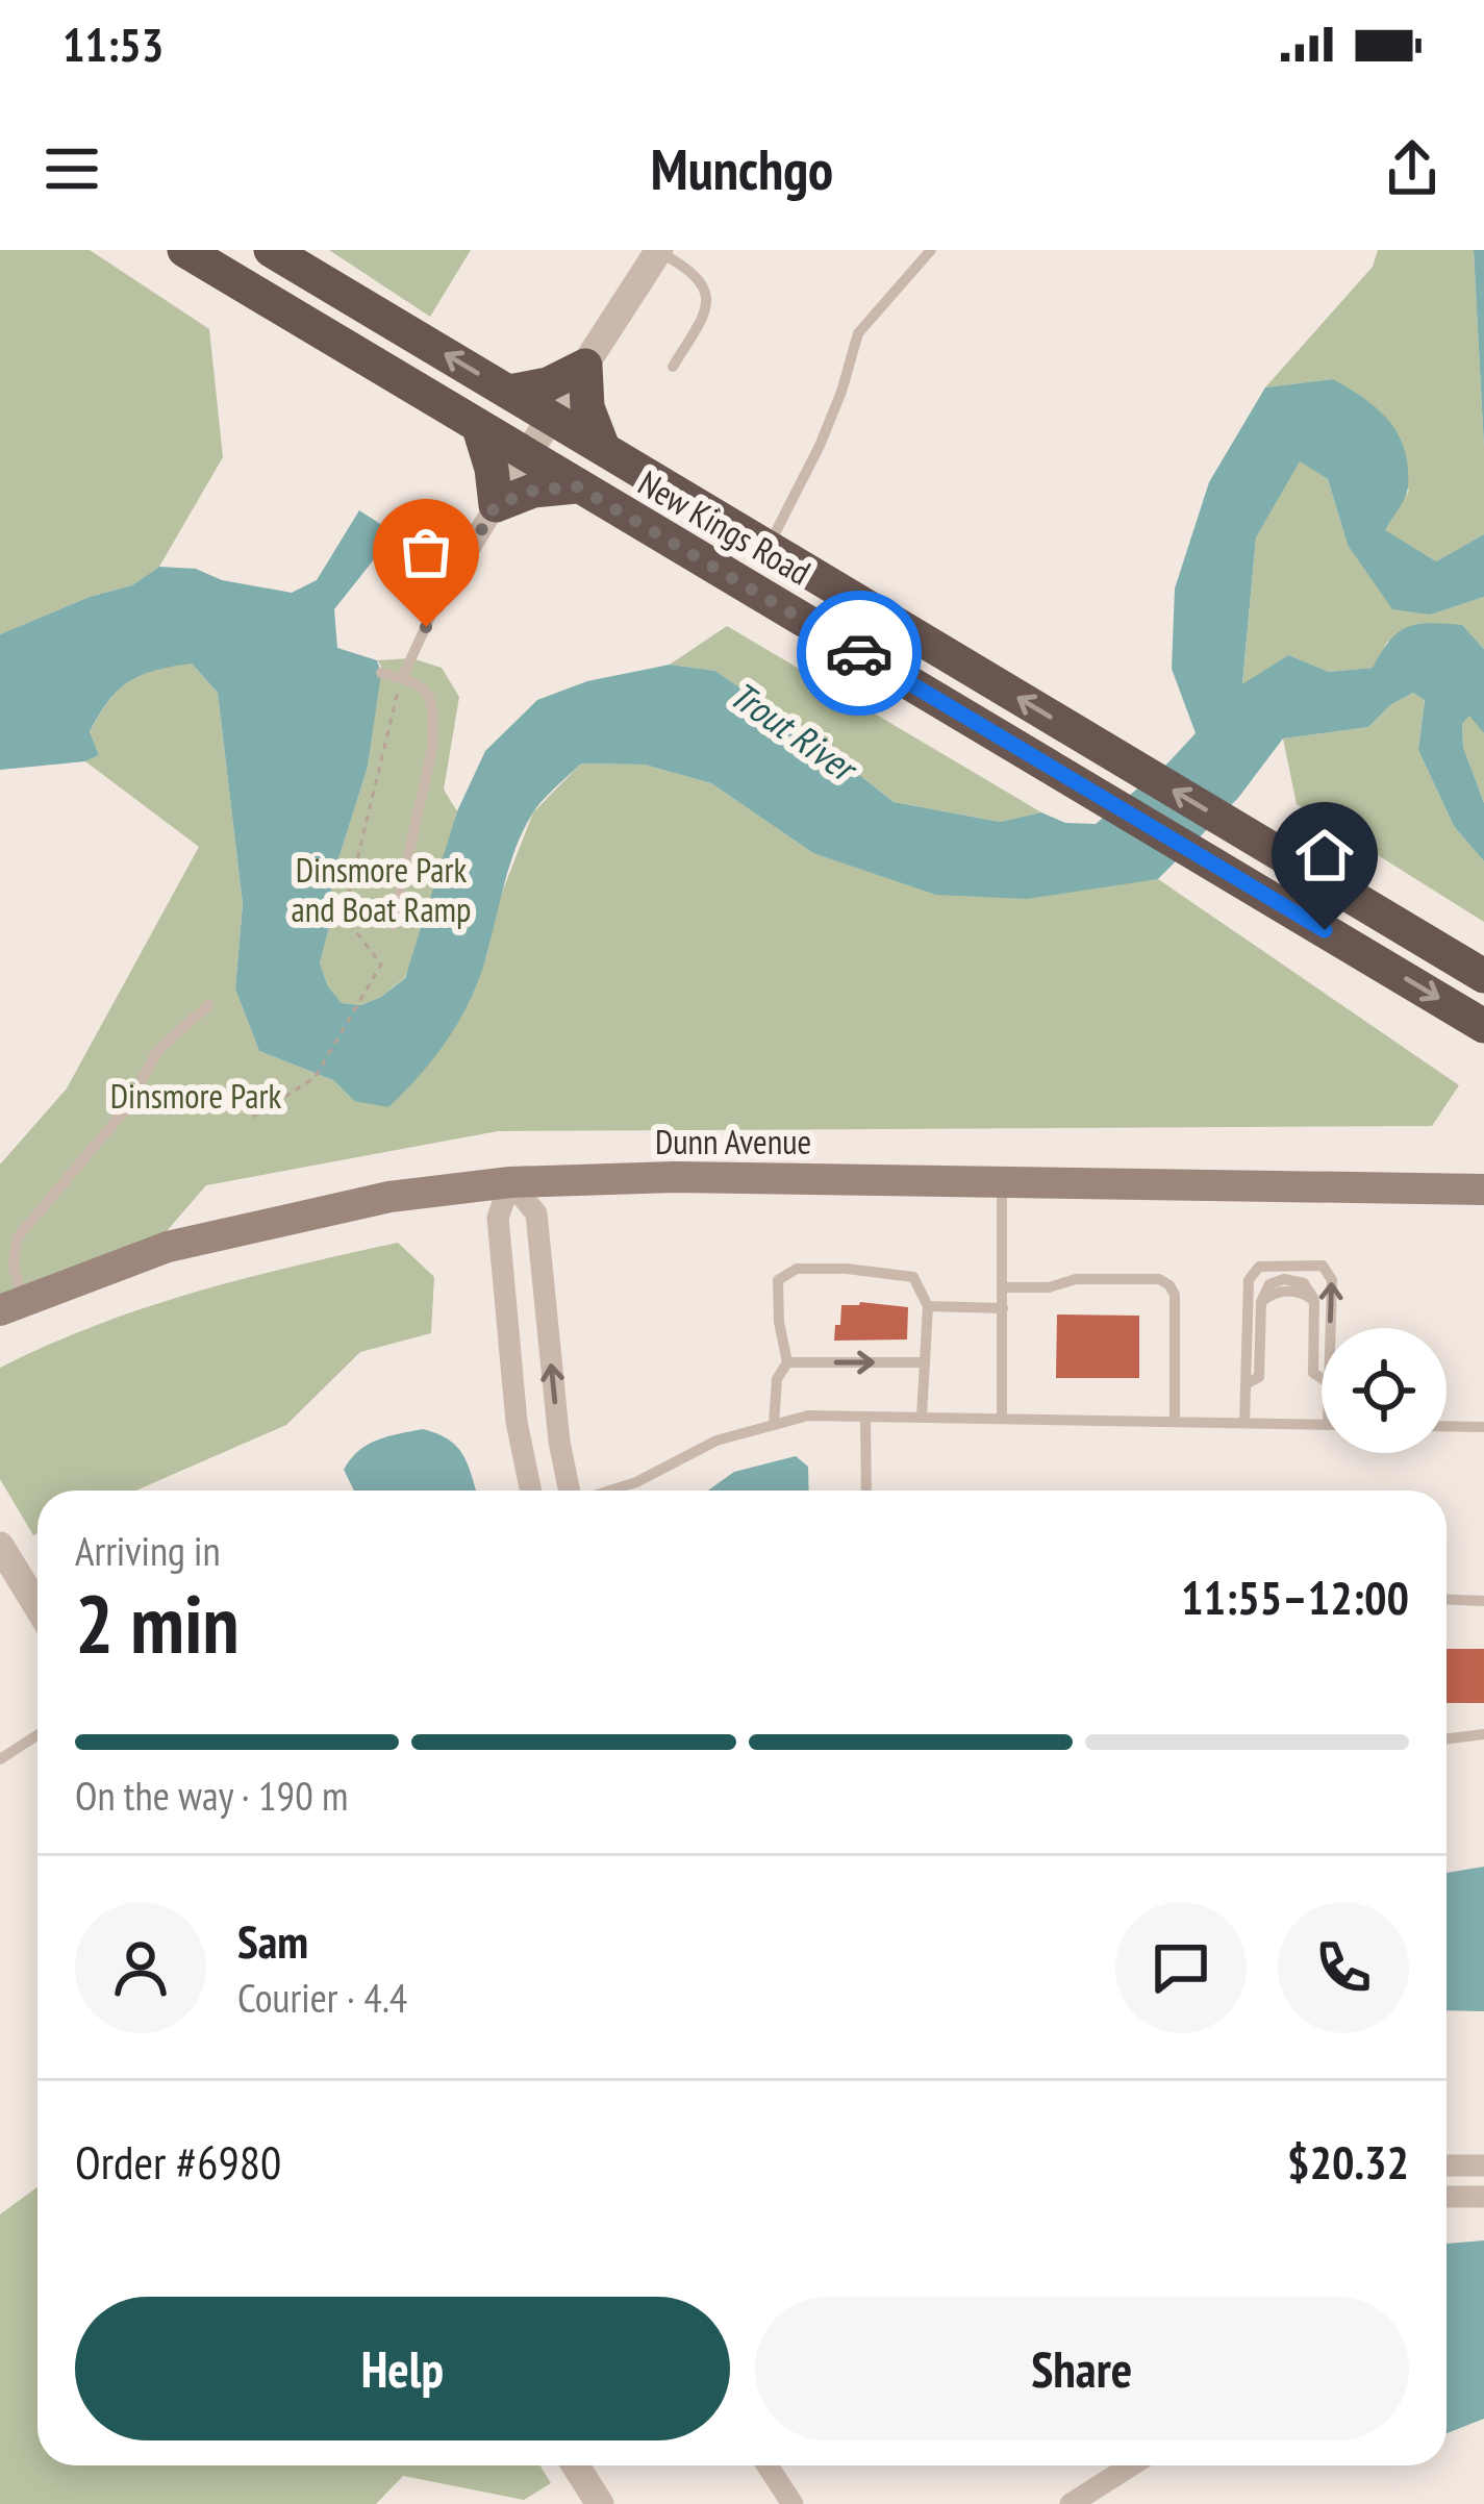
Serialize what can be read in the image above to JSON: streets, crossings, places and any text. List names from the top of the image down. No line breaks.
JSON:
{"streets":{"highway":["New Kings Road"],"main road":["Dunn Avenue"]},"water":["Trout River"],"parks":["Dinsmore Park and Boat Ramp","Dinsmore Park"],"page":{"status":"11:53","header":"Munchgo","heading":["2 min","Arriving in","11:55–12:00"],"panel":["Sam","Courier · 4.4","Order #6980","$20.32"],"bar":"On the way · 190 m","buttons":["Help","Share"]}}
